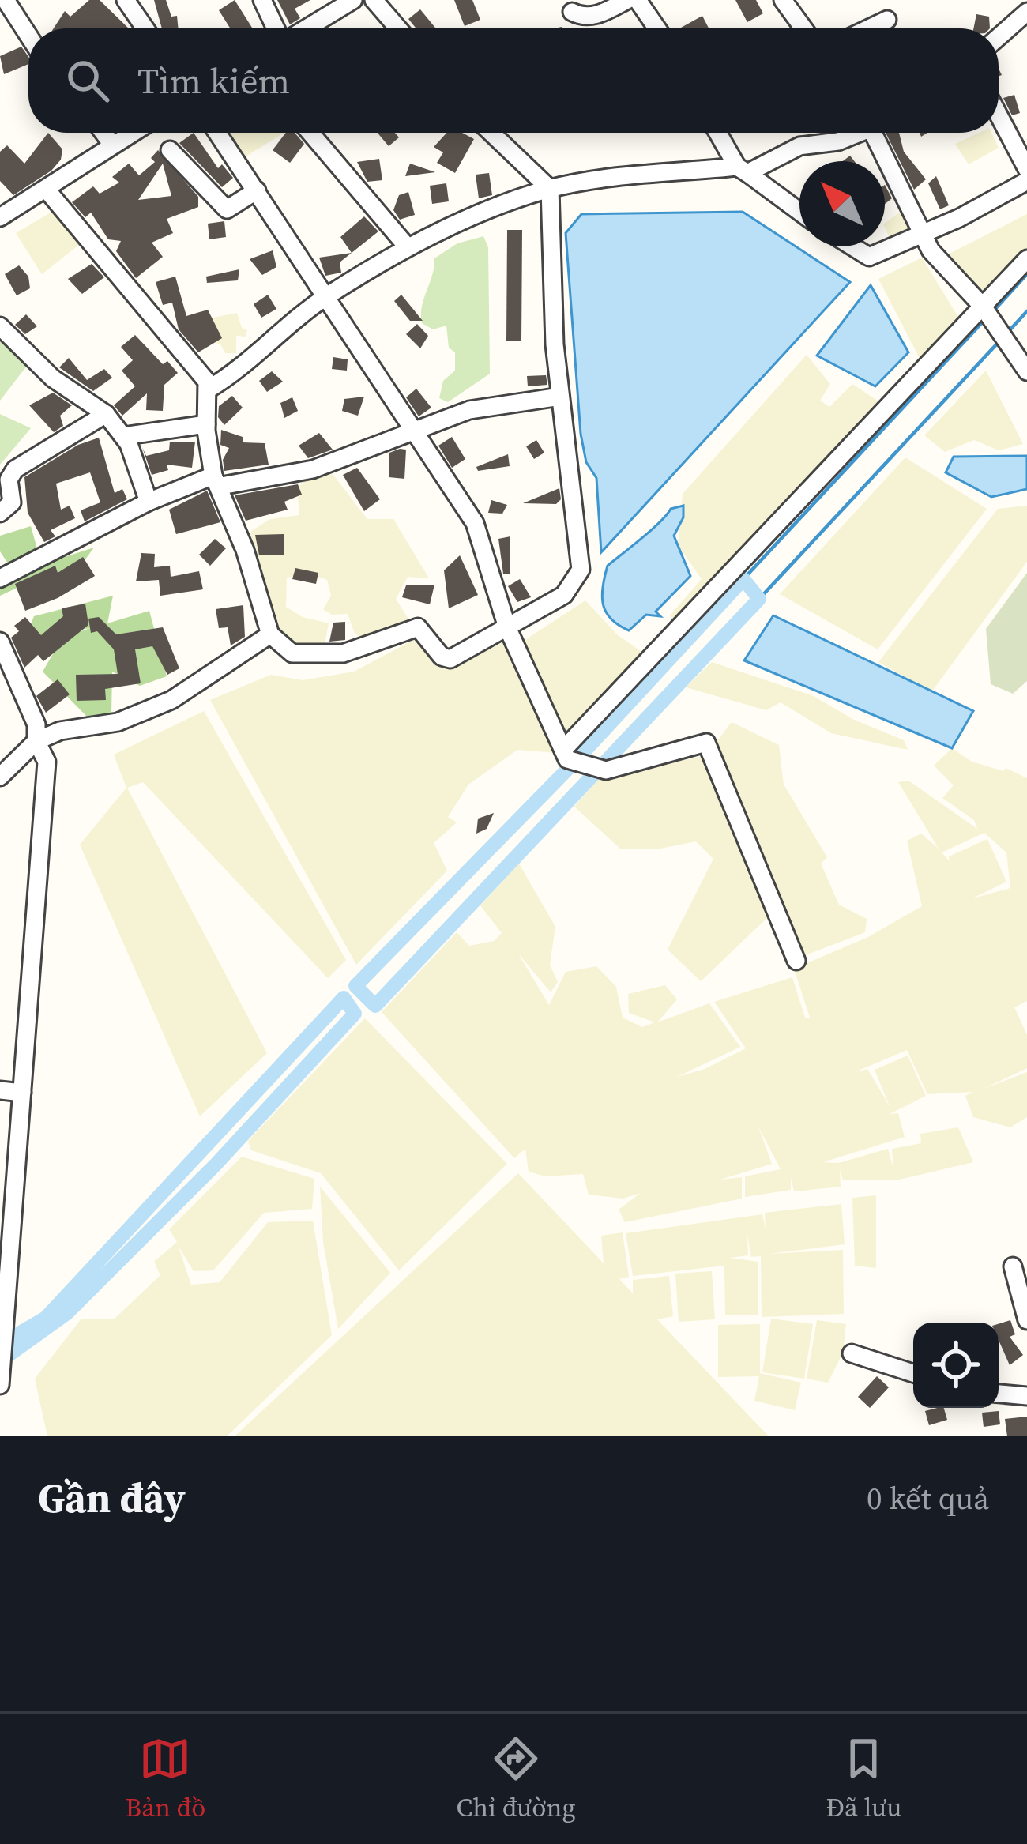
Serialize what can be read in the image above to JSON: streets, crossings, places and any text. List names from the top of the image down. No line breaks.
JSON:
{"north":"top left","page":{"search":"Tìm kiếm","heading":["Gần đây","0 kết quả"],"nav":["Bản đồ","Chỉ đường","Đã lưu"]}}
